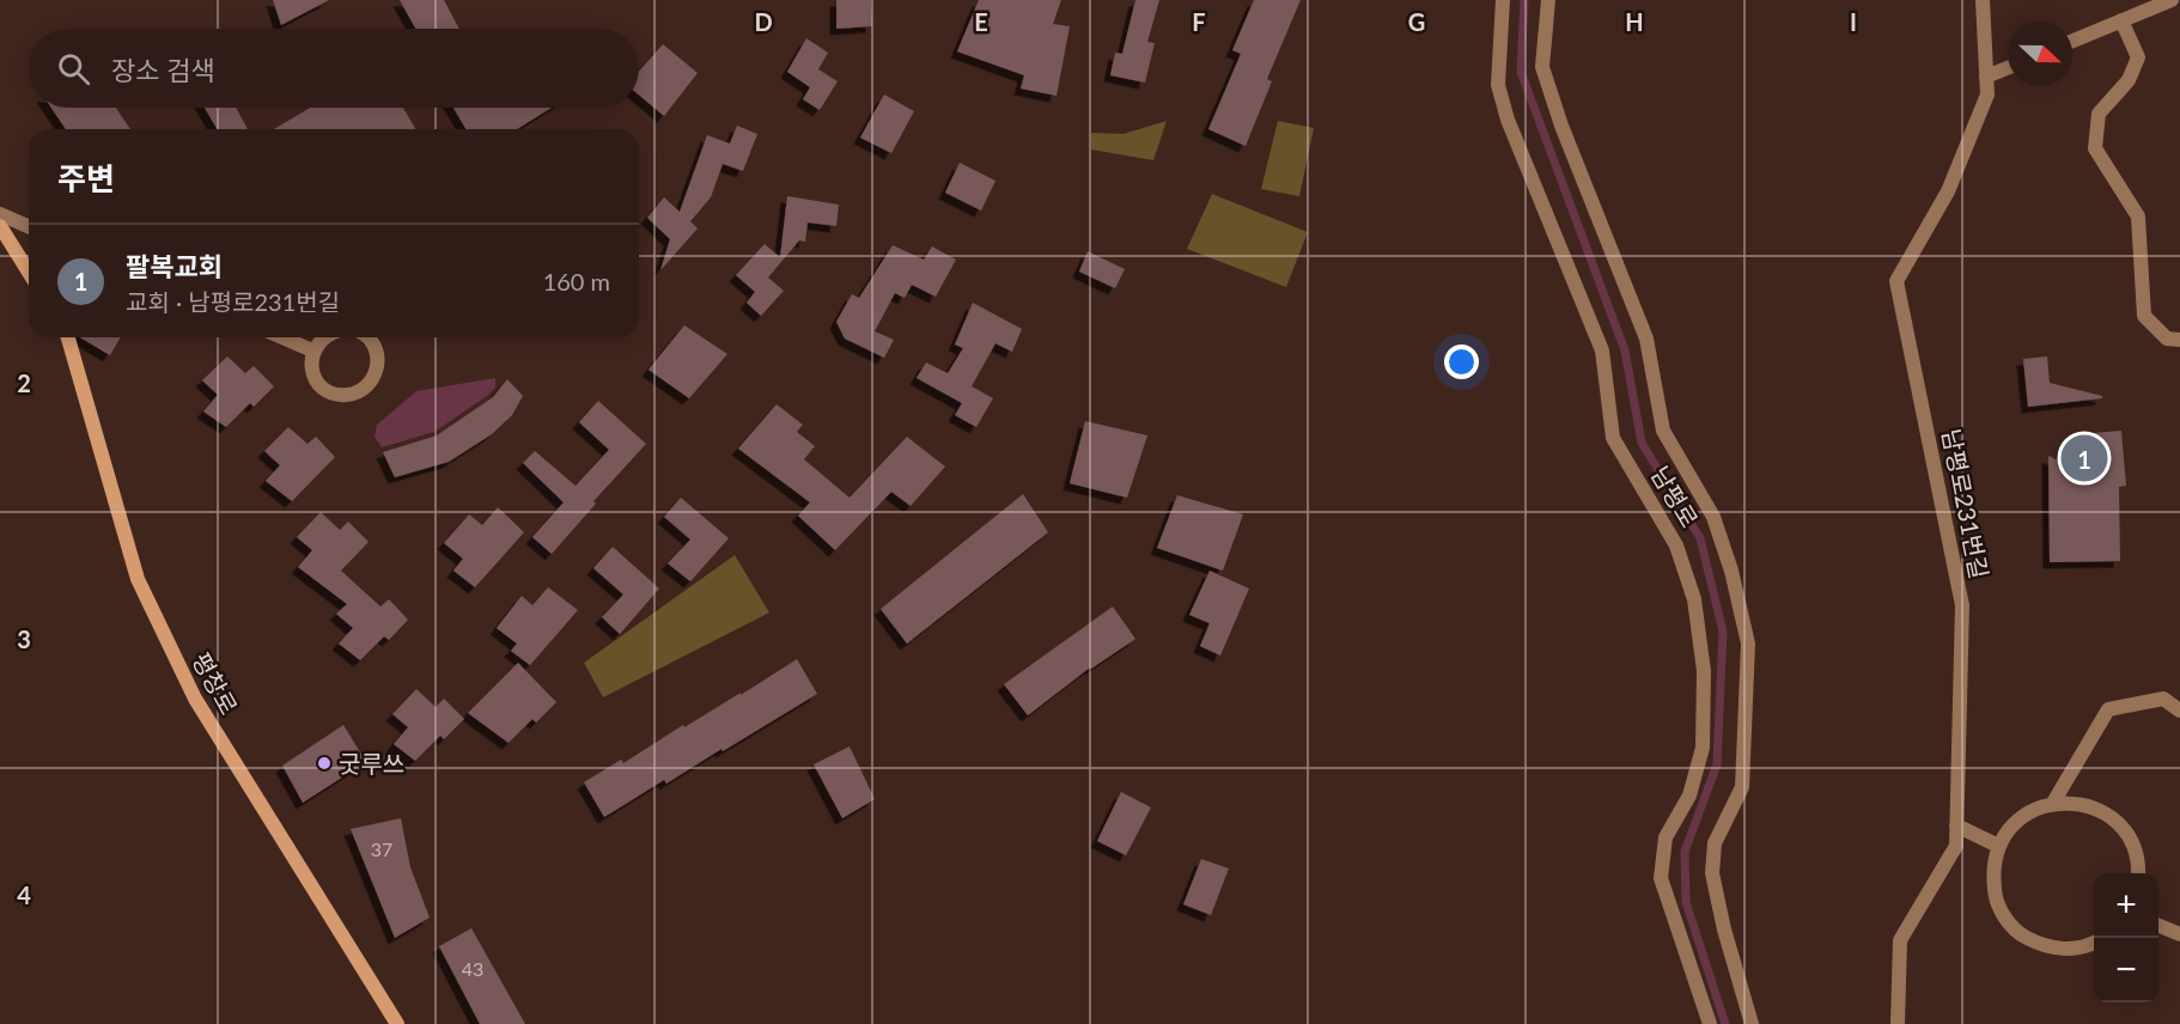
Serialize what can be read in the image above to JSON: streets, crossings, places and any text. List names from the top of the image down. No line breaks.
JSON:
{"streets":{"street":["남평로","남평로231번길","평창로"]},"places":["굿루쓰"],"house_numbers":["37","43"],"north":"right","page":{"search":"장소 검색","heading":"주변","list":[{"mark":"1","name":"팔복교회","note":"교회 · 남평로231번길","value":"160 m"}],"pins":"1","map_buttons":["+","−"]},"grid":{"columns":["D","E","F","G","H","I"],"rows":["2","3","4"]}}
